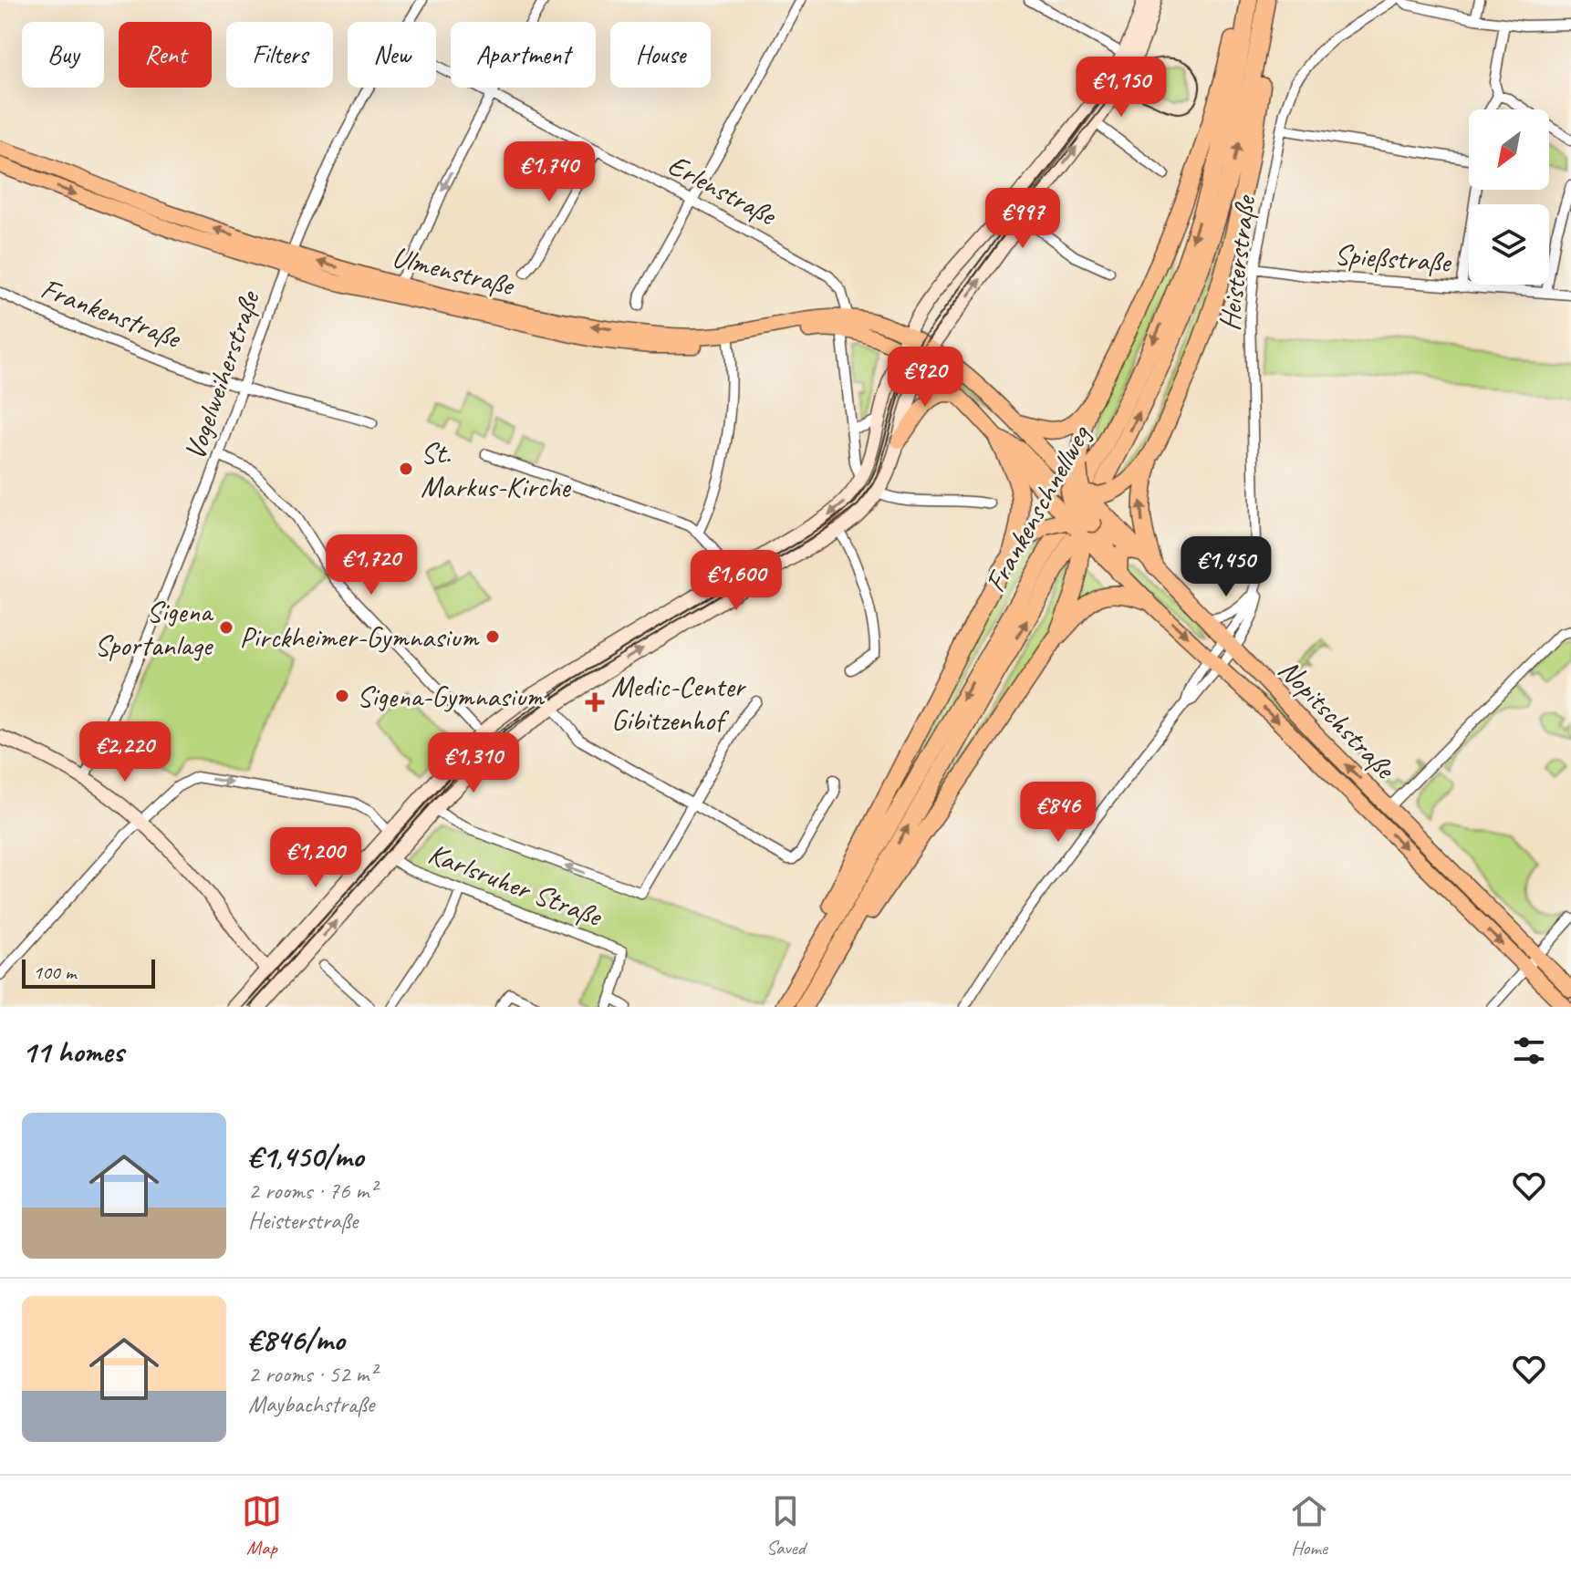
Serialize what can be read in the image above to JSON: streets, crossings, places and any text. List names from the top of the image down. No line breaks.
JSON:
{"streets":{"highway":["Frankenschnellweg"],"main road":["Ulmenstraße","Nopitschstraße"],"street":["Erlenstraße","Spießstraße","Heisterstraße","Frankenstraße","Vogelweiherstraße","Karlsruher Straße"]},"crossings":[["Erlenstraße","Ulmenstraße"],["Spießstraße","Heisterstraße"],["Heisterstraße","Nopitschstraße"],["Ulmenstraße","Vogelweiherstraße"],["Frankenstraße","Vogelweiherstraße"]],"places":{"other":["St. Markus-Kirche","Sigena Sportanlage","Pirckheimer-Gymnasium","Sigena-Gymnasium"],"health":["Medic-Center Gibitzenhof"]},"scale_bar":"100 m","north":"bottom left","page":{"chip":["Buy","Rent","Filters","New","Apartment","House"],"price":["€1,150","€1,740","€997","€920","€1,720","€1,450","€1,600","€2,220","€1,310","€846","€1,200"],"scale":"100 m","heading":"11 homes","list":[{"name":"€1,450/mo","note":"2 rooms · 76 m² · Heisterstraße"},{"name":"€846/mo","note":"2 rooms · 52 m² · Maybachstraße"}],"tabs":["Map","Saved","Home"]}}
